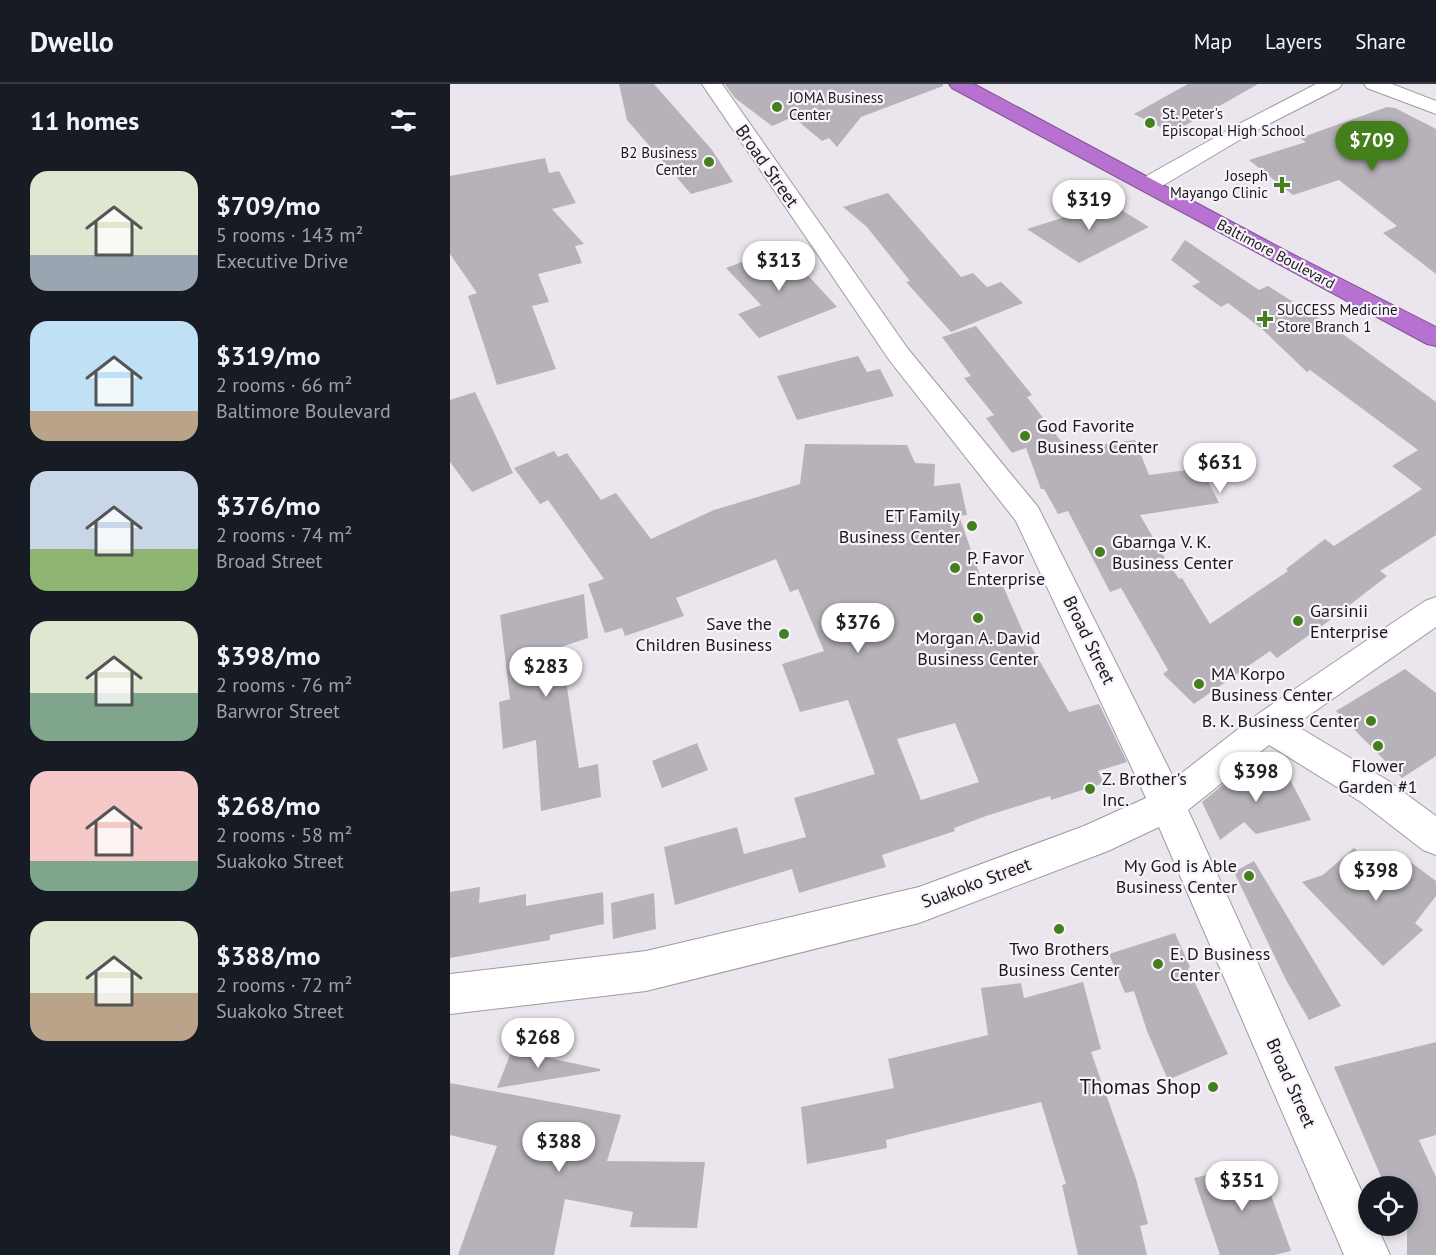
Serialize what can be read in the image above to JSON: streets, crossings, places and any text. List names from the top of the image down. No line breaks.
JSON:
{"streets":{"highway":["Baltimore Boulevard"],"street":["Broad Street","Suakoko Street"]},"crossings":[["Broad Street","Suakoko Street"]],"places":{"other":["JOMA Business Center","St. Peter's Episcopal High School","B2 Business Center","God Favorite Business Center","ET Family Business Center","Gbarnga V. K. Business Center","P. Favor Enterprise","Morgan A. David Business Center","Garsinii Enterprise","Save the Children Business","MA Korpo Business Center","B. K. Business Center","Flower Garden #1","Z. Brother's Inc.","My God is Able Business Center","Two Brothers Business Center","E. D Business Center","Thomas Shop"],"health":["Joseph Mayango Clinic","SUCCESS Medicine Store Branch 1"]},"page":{"header":"Dwello","nav":["Map","Layers","Share"],"heading":"11 homes","price":["$709","$319","$313","$631","$376","$283","$398","$398","$268","$388","$351"],"list":[{"name":"$709/mo","note":"5 rooms · 143 m² · Executive Drive"},{"name":"$319/mo","note":"2 rooms · 66 m² · Baltimore Boulevard"},{"name":"$376/mo","note":"2 rooms · 74 m² · Broad Street"},{"name":"$398/mo","note":"2 rooms · 76 m² · Barwror Street"},{"name":"$268/mo","note":"2 rooms · 58 m² · Suakoko Street"},{"name":"$388/mo","note":"2 rooms · 72 m² · Suakoko Street"}]}}
